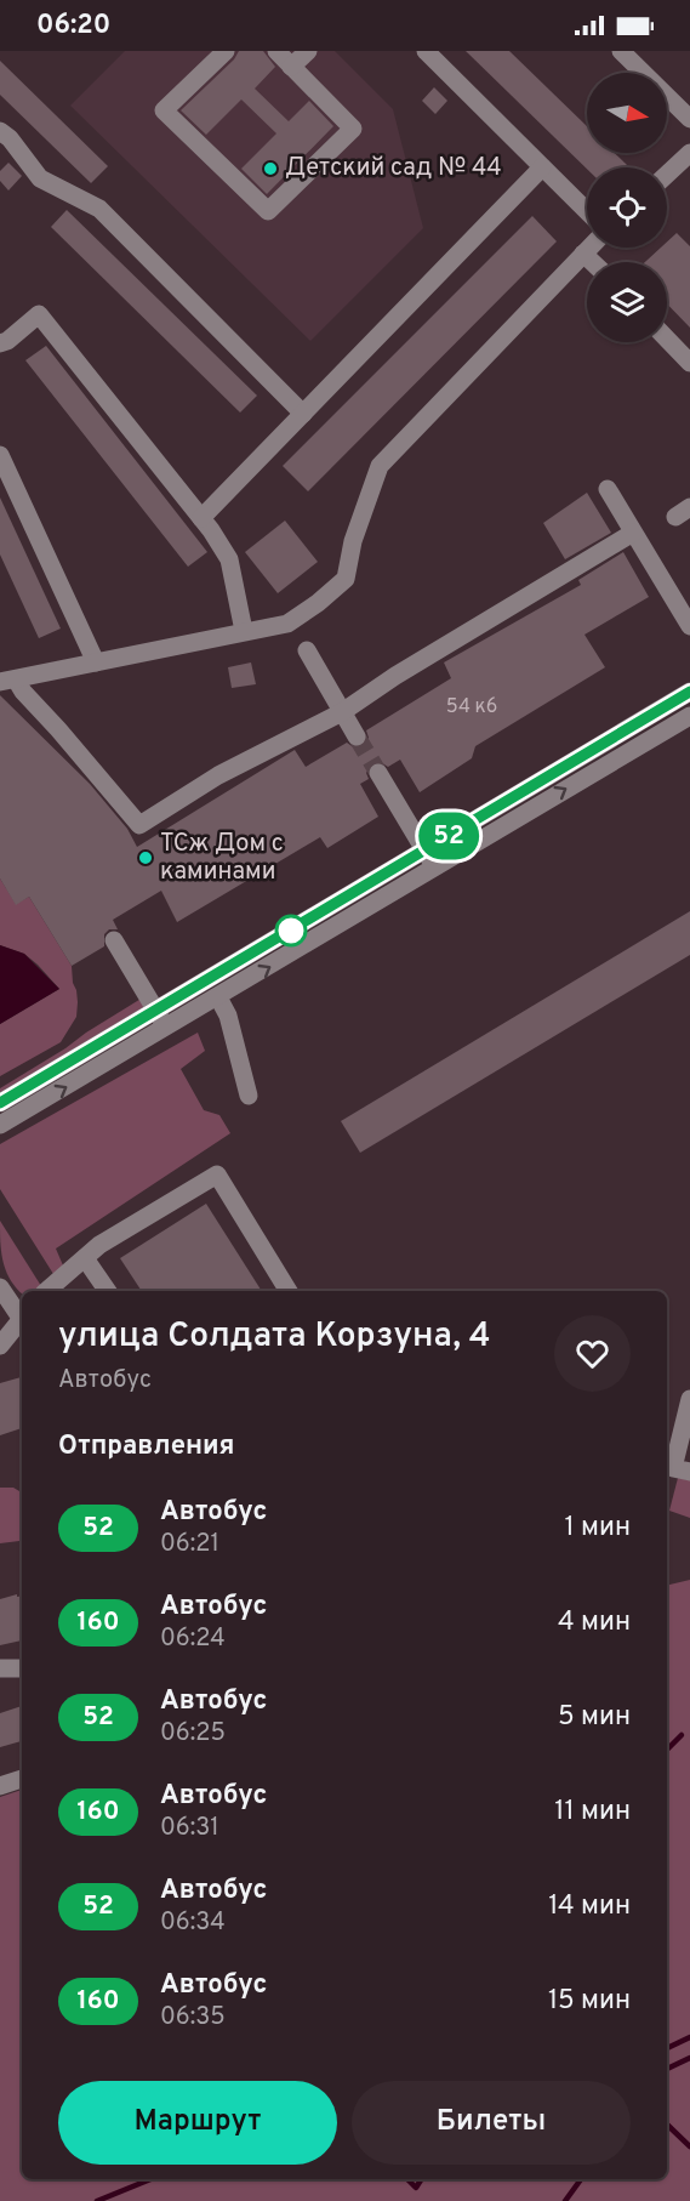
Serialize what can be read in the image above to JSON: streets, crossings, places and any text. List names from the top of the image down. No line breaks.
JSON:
{"places":["Детский сад № 44","ТСж Дом с каминами"],"lines":["bus line 52"],"house_numbers":["54 к6"],"north":"right","page":{"status":"06:20","on_map":"52","heading":[["улица Солдата Корзуна, 4","Автобус"],"Отправления"],"list":[{"mark":"52","name":"Автобус","note":"06:21","value":"1 мин"},{"mark":"160","name":"Автобус","note":"06:24","value":"4 мин"},{"mark":"52","name":"Автобус","note":"06:25","value":"5 мин"},{"mark":"160","name":"Автобус","note":"06:31","value":"11 мин"},{"mark":"52","name":"Автобус","note":"06:34","value":"14 мин"},{"mark":"160","name":"Автобус","note":"06:35","value":"15 мин"}],"buttons":["Маршрут","Билеты"]}}
